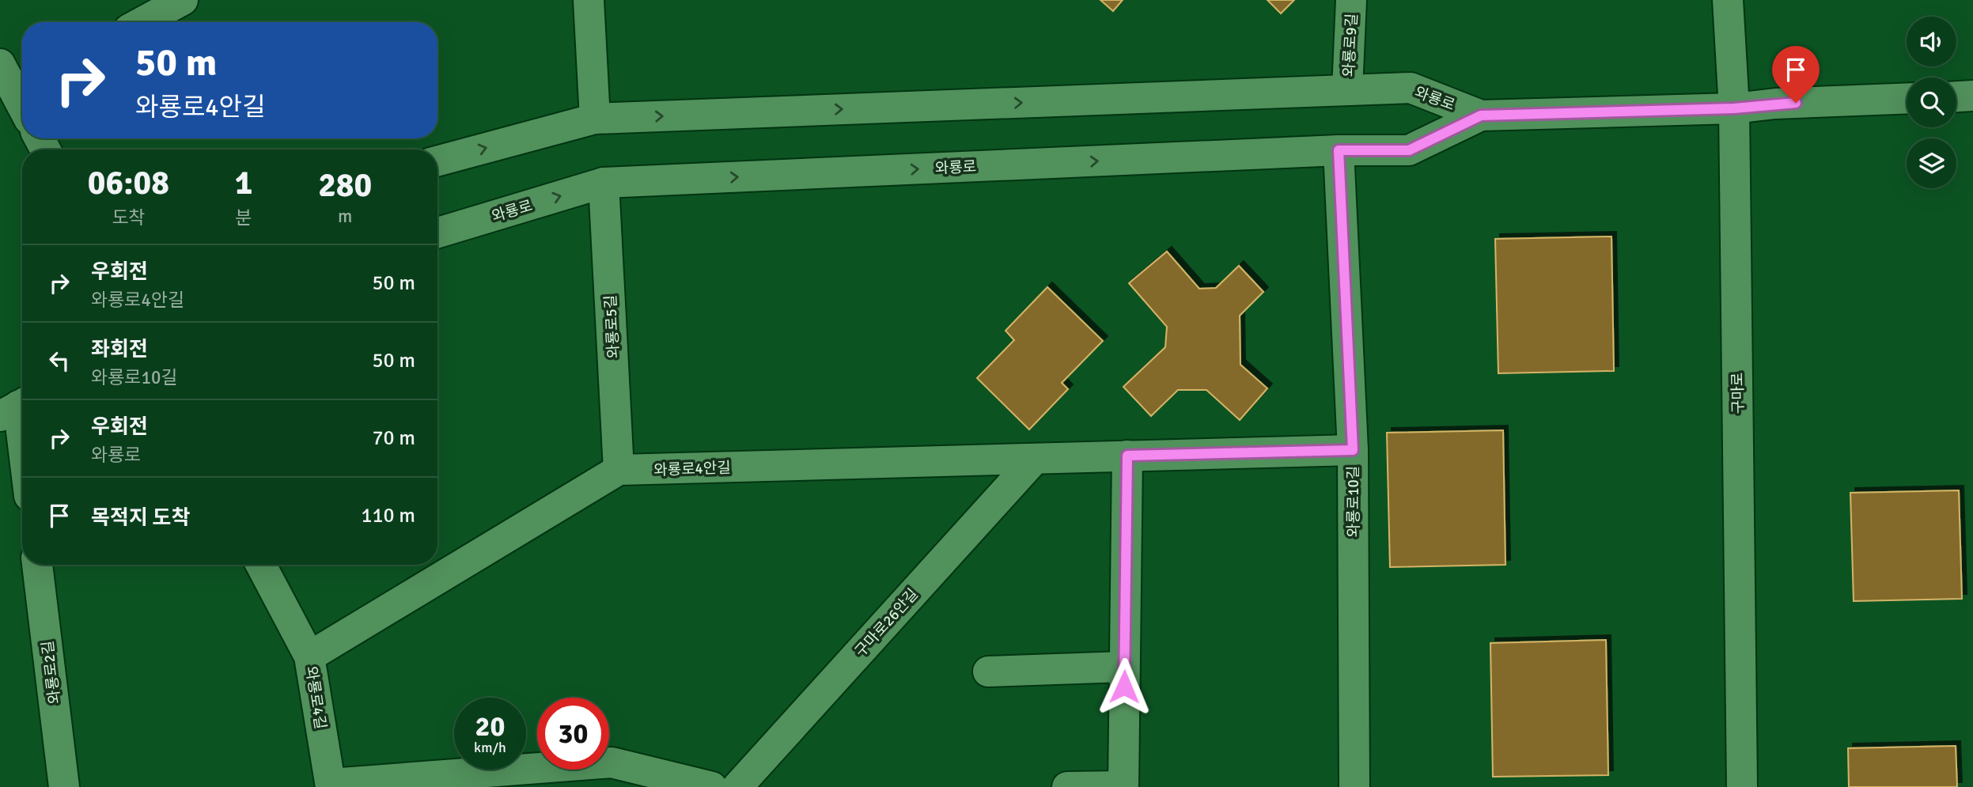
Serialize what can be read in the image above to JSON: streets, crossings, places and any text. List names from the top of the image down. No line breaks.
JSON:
{"streets":{"street":["와룡로9길","와룡로","와룡로5길","구마로","와룡로4안길","와룡로10길","구마로26안길","와룡로2길","와룡로4길"]},"crossings":[["와룡로9길","와룡로"],["와룡로","와룡로5길"],["와룡로","구마로"],["와룡로","와룡로10길"],["와룡로5길","와룡로4안길"],["와룡로4안길","와룡로10길"],["와룡로4안길","구마로26안길"],["와룡로4안길","와룡로4길"]],"one_way":["와룡로"],"page":{"turn":["50 m","와룡로4안길"],"eta":["06:08","도착","1","분","280","m"],"list":[{"name":"우회전","note":"와룡로4안길","value":"50 m"},{"name":"좌회전","note":"와룡로10길","value":"50 m"},{"name":"우회전","note":"와룡로","value":"70 m"},{"name":"목적지 도착","value":"110 m"}],"speed":"20 km/h","limit":"30"}}
